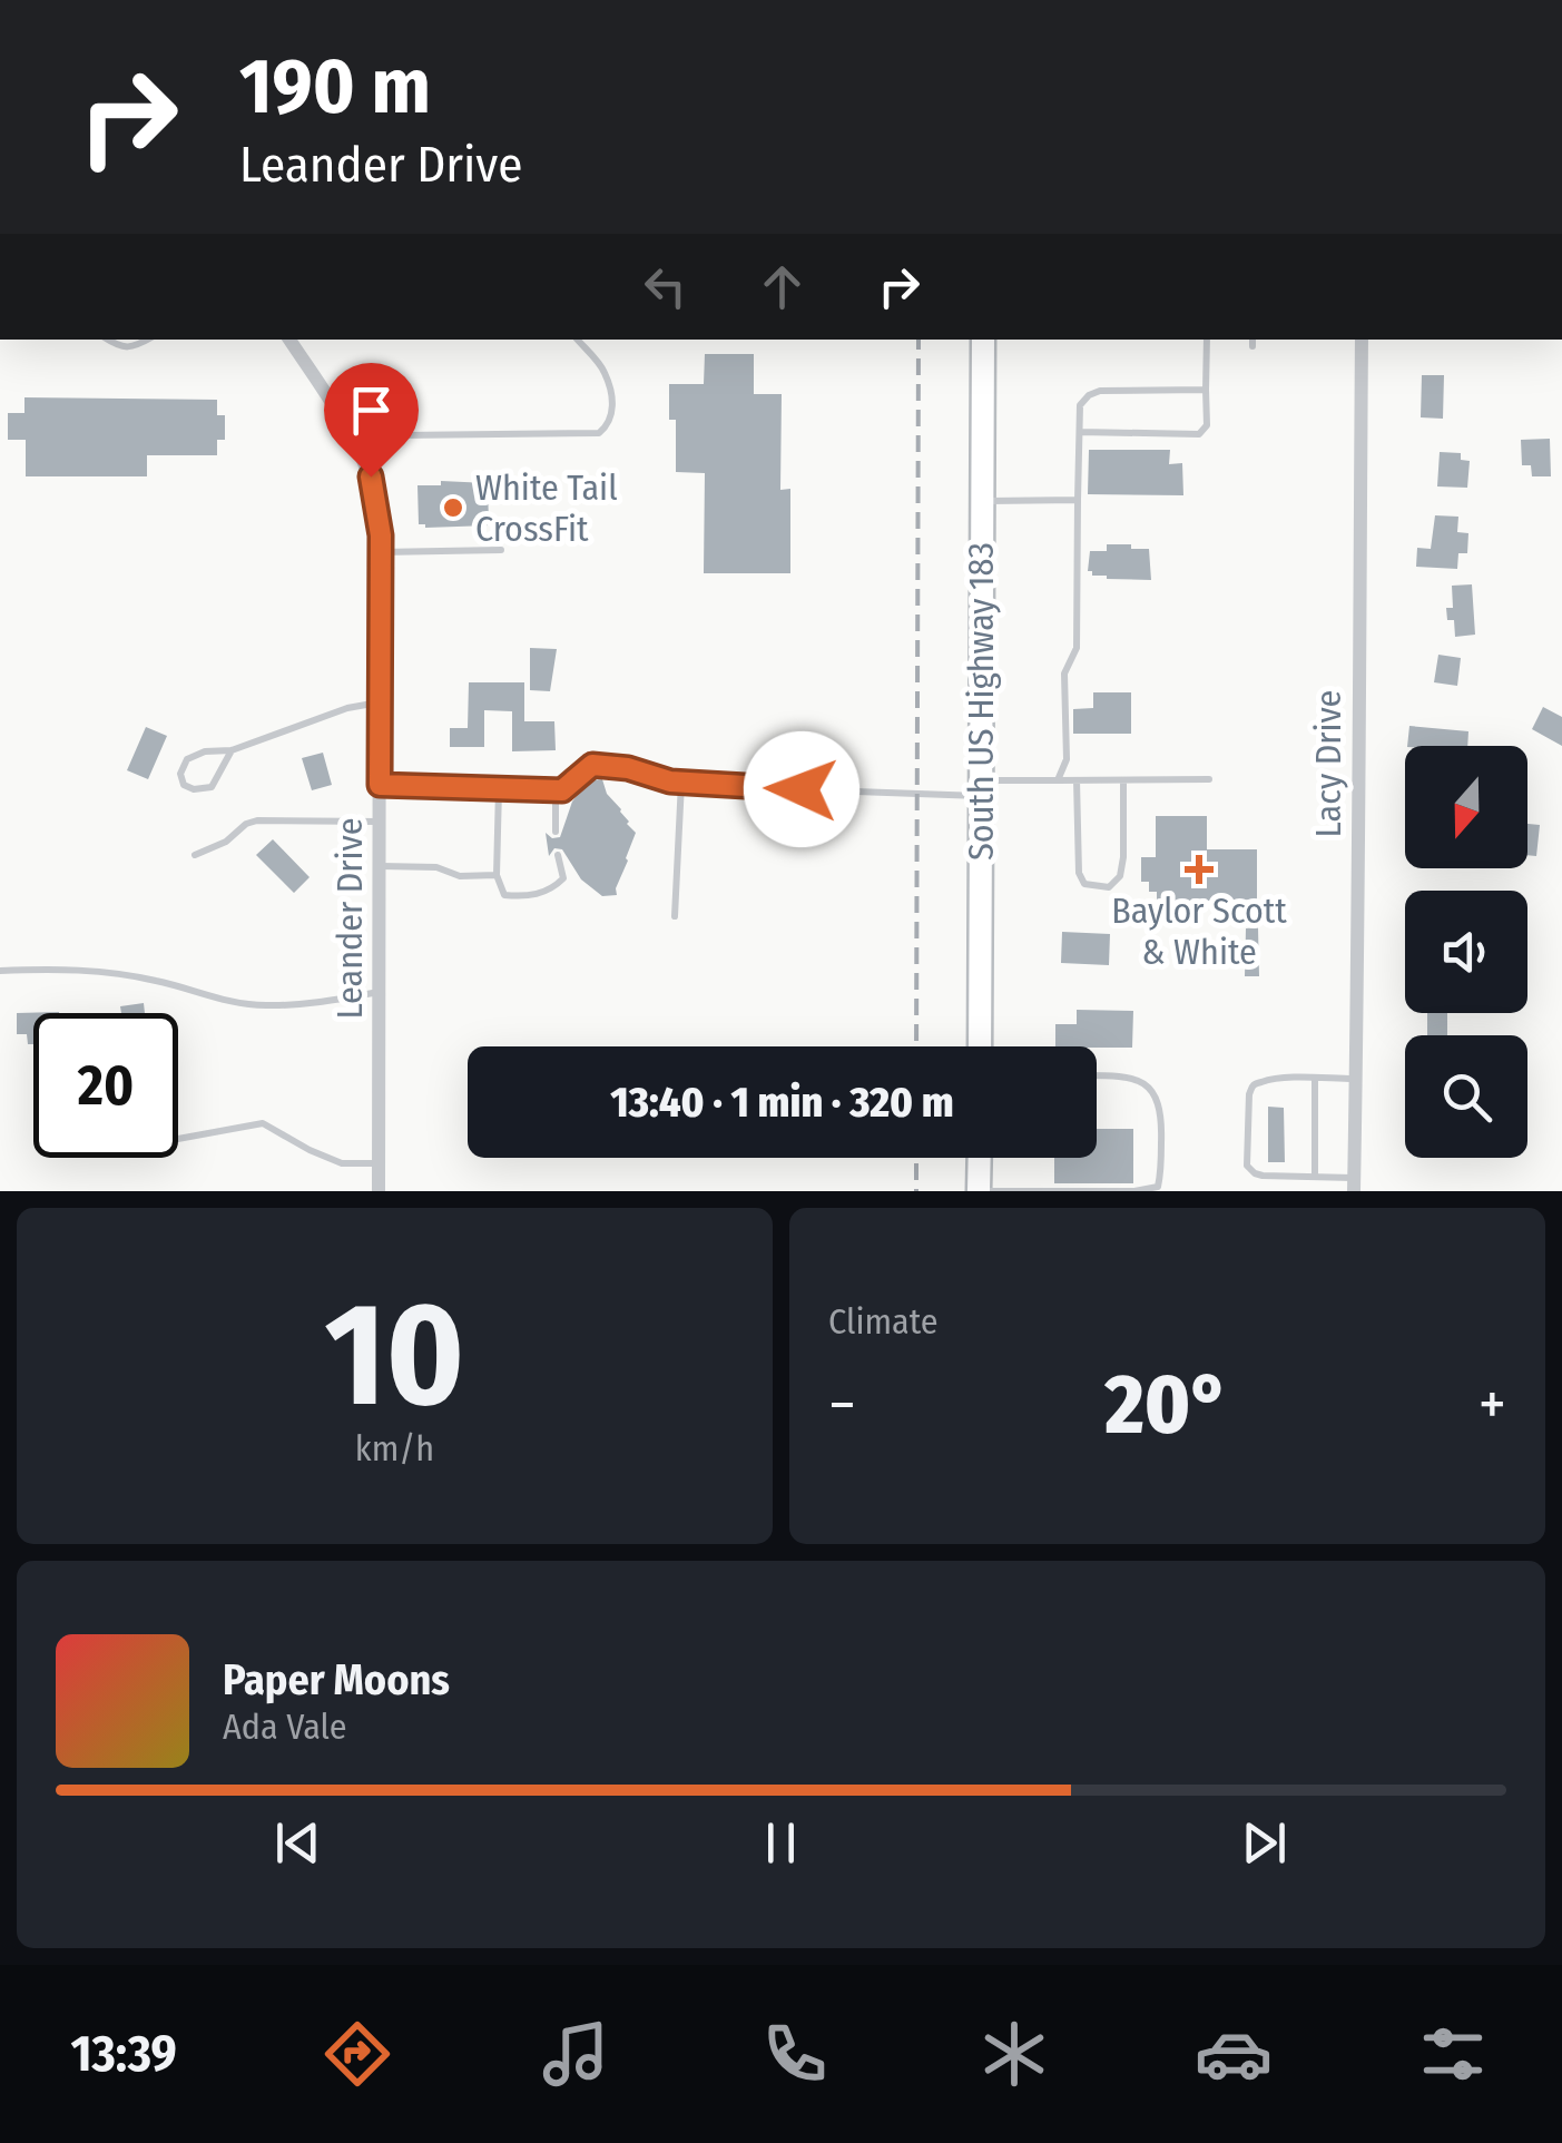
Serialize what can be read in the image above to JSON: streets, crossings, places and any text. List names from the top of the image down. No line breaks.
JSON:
{"streets":{"main road":["South US Highway 183"],"street":["Lacy Drive","Leander Drive"]},"places":{"other":["White Tail CrossFit"],"health":["Baylor Scott & White"]},"north":"bottom","page":{"turn":["190 m","Leander Drive"],"limit":"20","trip":"13:40 · 1 min · 320 m","tile":[["10","km/h"],"Climate"],"heat":["−","20°","+"],"song":["Paper Moons","Ada Vale"],"tabs":"13:39"}}
